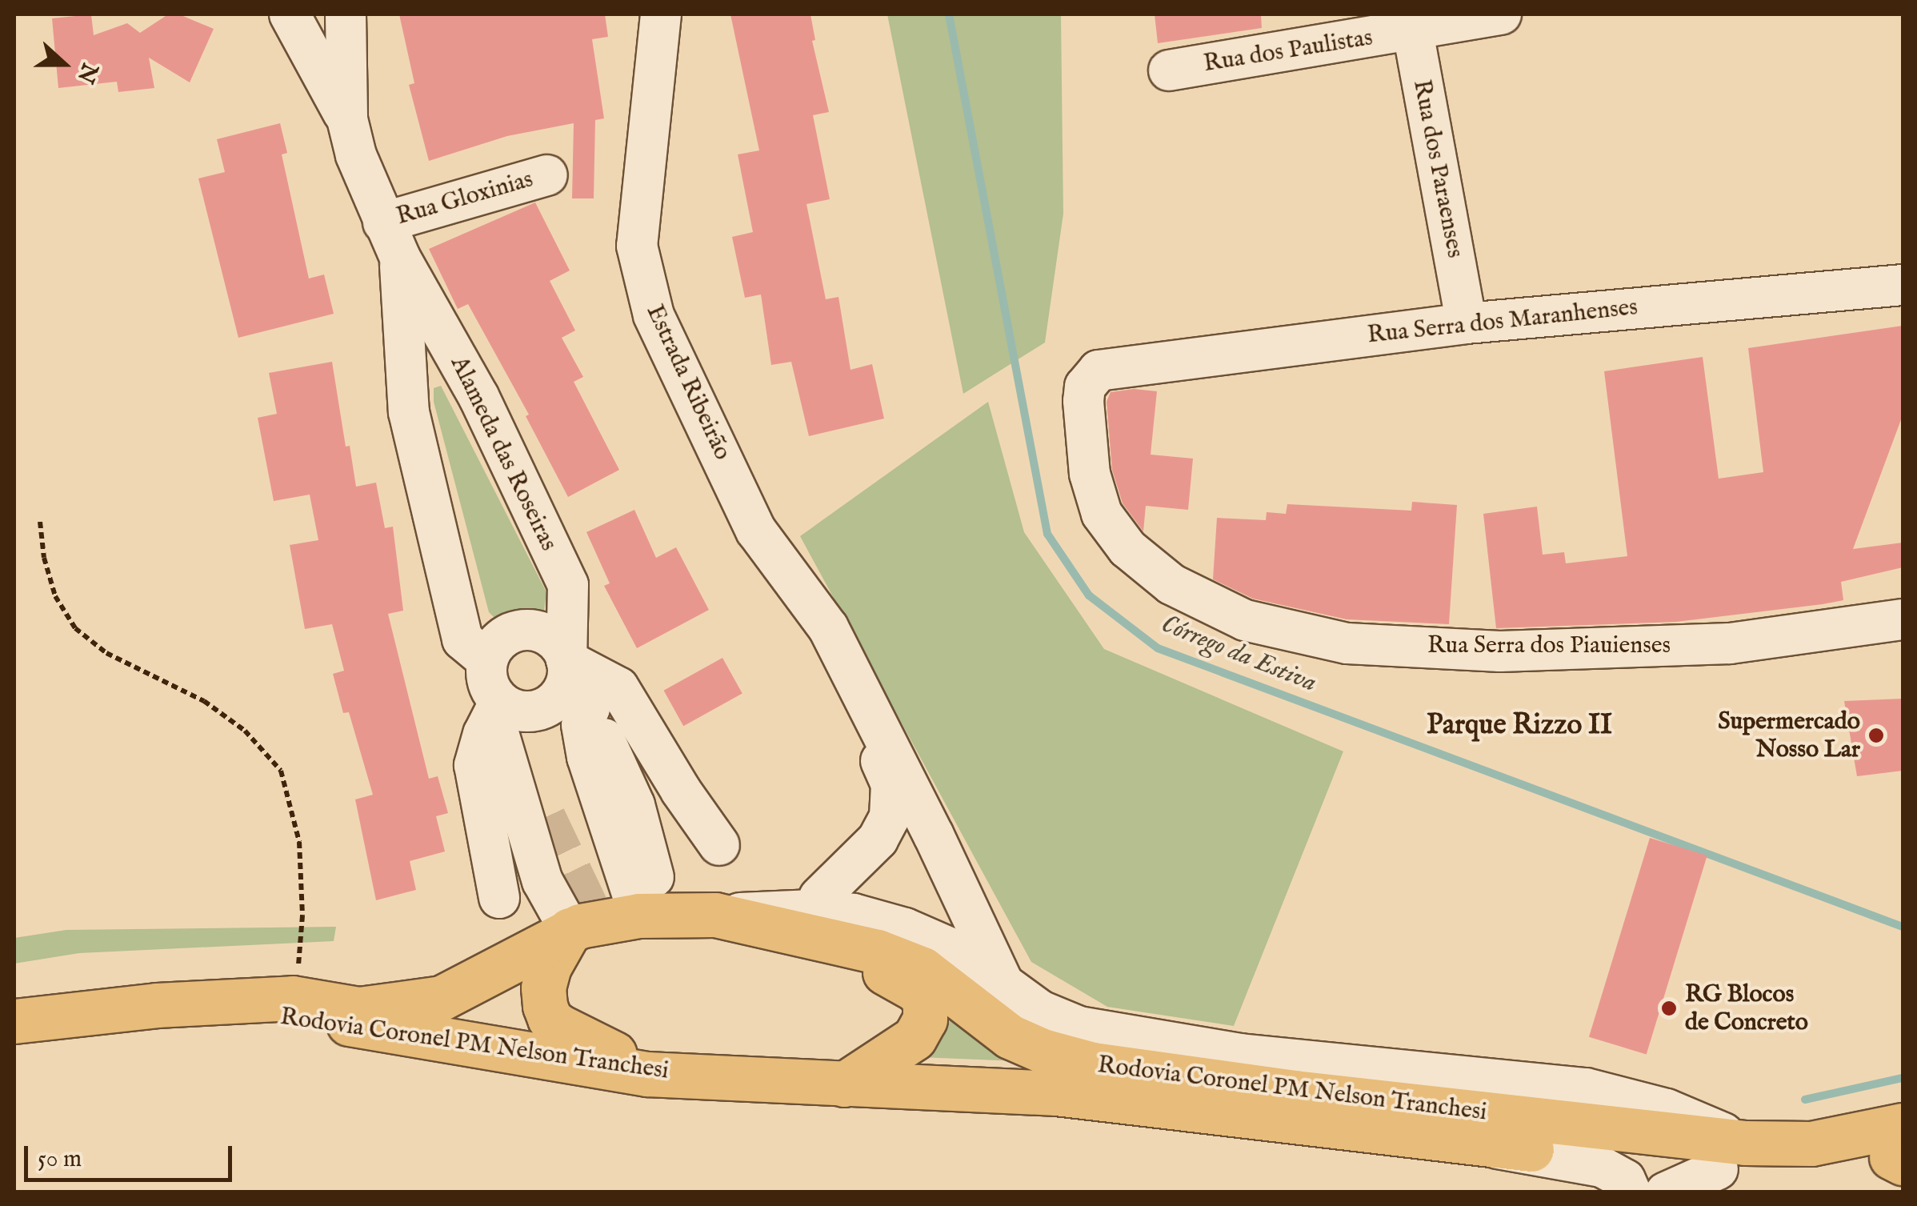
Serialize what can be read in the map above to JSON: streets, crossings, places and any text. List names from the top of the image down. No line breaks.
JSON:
{"streets":{"highway":["Rodovia Coronel PM Nelson Tranchesi"],"street":["Rua dos Paulistas","Rua dos Paraenses","Rua Gloxinias","Rua Serra dos Maranhenses","Estrada Ribeirão","Alameda das Roseiras","Rua Serra dos Piauienses"]},"crossings":[["Rua dos Paulistas","Rua dos Paraenses"],["Rua dos Paraenses","Rua Serra dos Maranhenses"],["Rua Gloxinias","Alameda das Roseiras"],["Rua Serra dos Maranhenses","Rua Serra dos Piauienses"],["Estrada Ribeirão","Rodovia Coronel PM Nelson Tranchesi"],["Alameda das Roseiras","Rodovia Coronel PM Nelson Tranchesi"]],"districts":["Parque Rizzo II"],"water":["Córrego da Estiva"],"places":["Supermercado Nosso Lar","RG Blocos de Concreto"],"scale_bar":"50 m","north":"right"}
